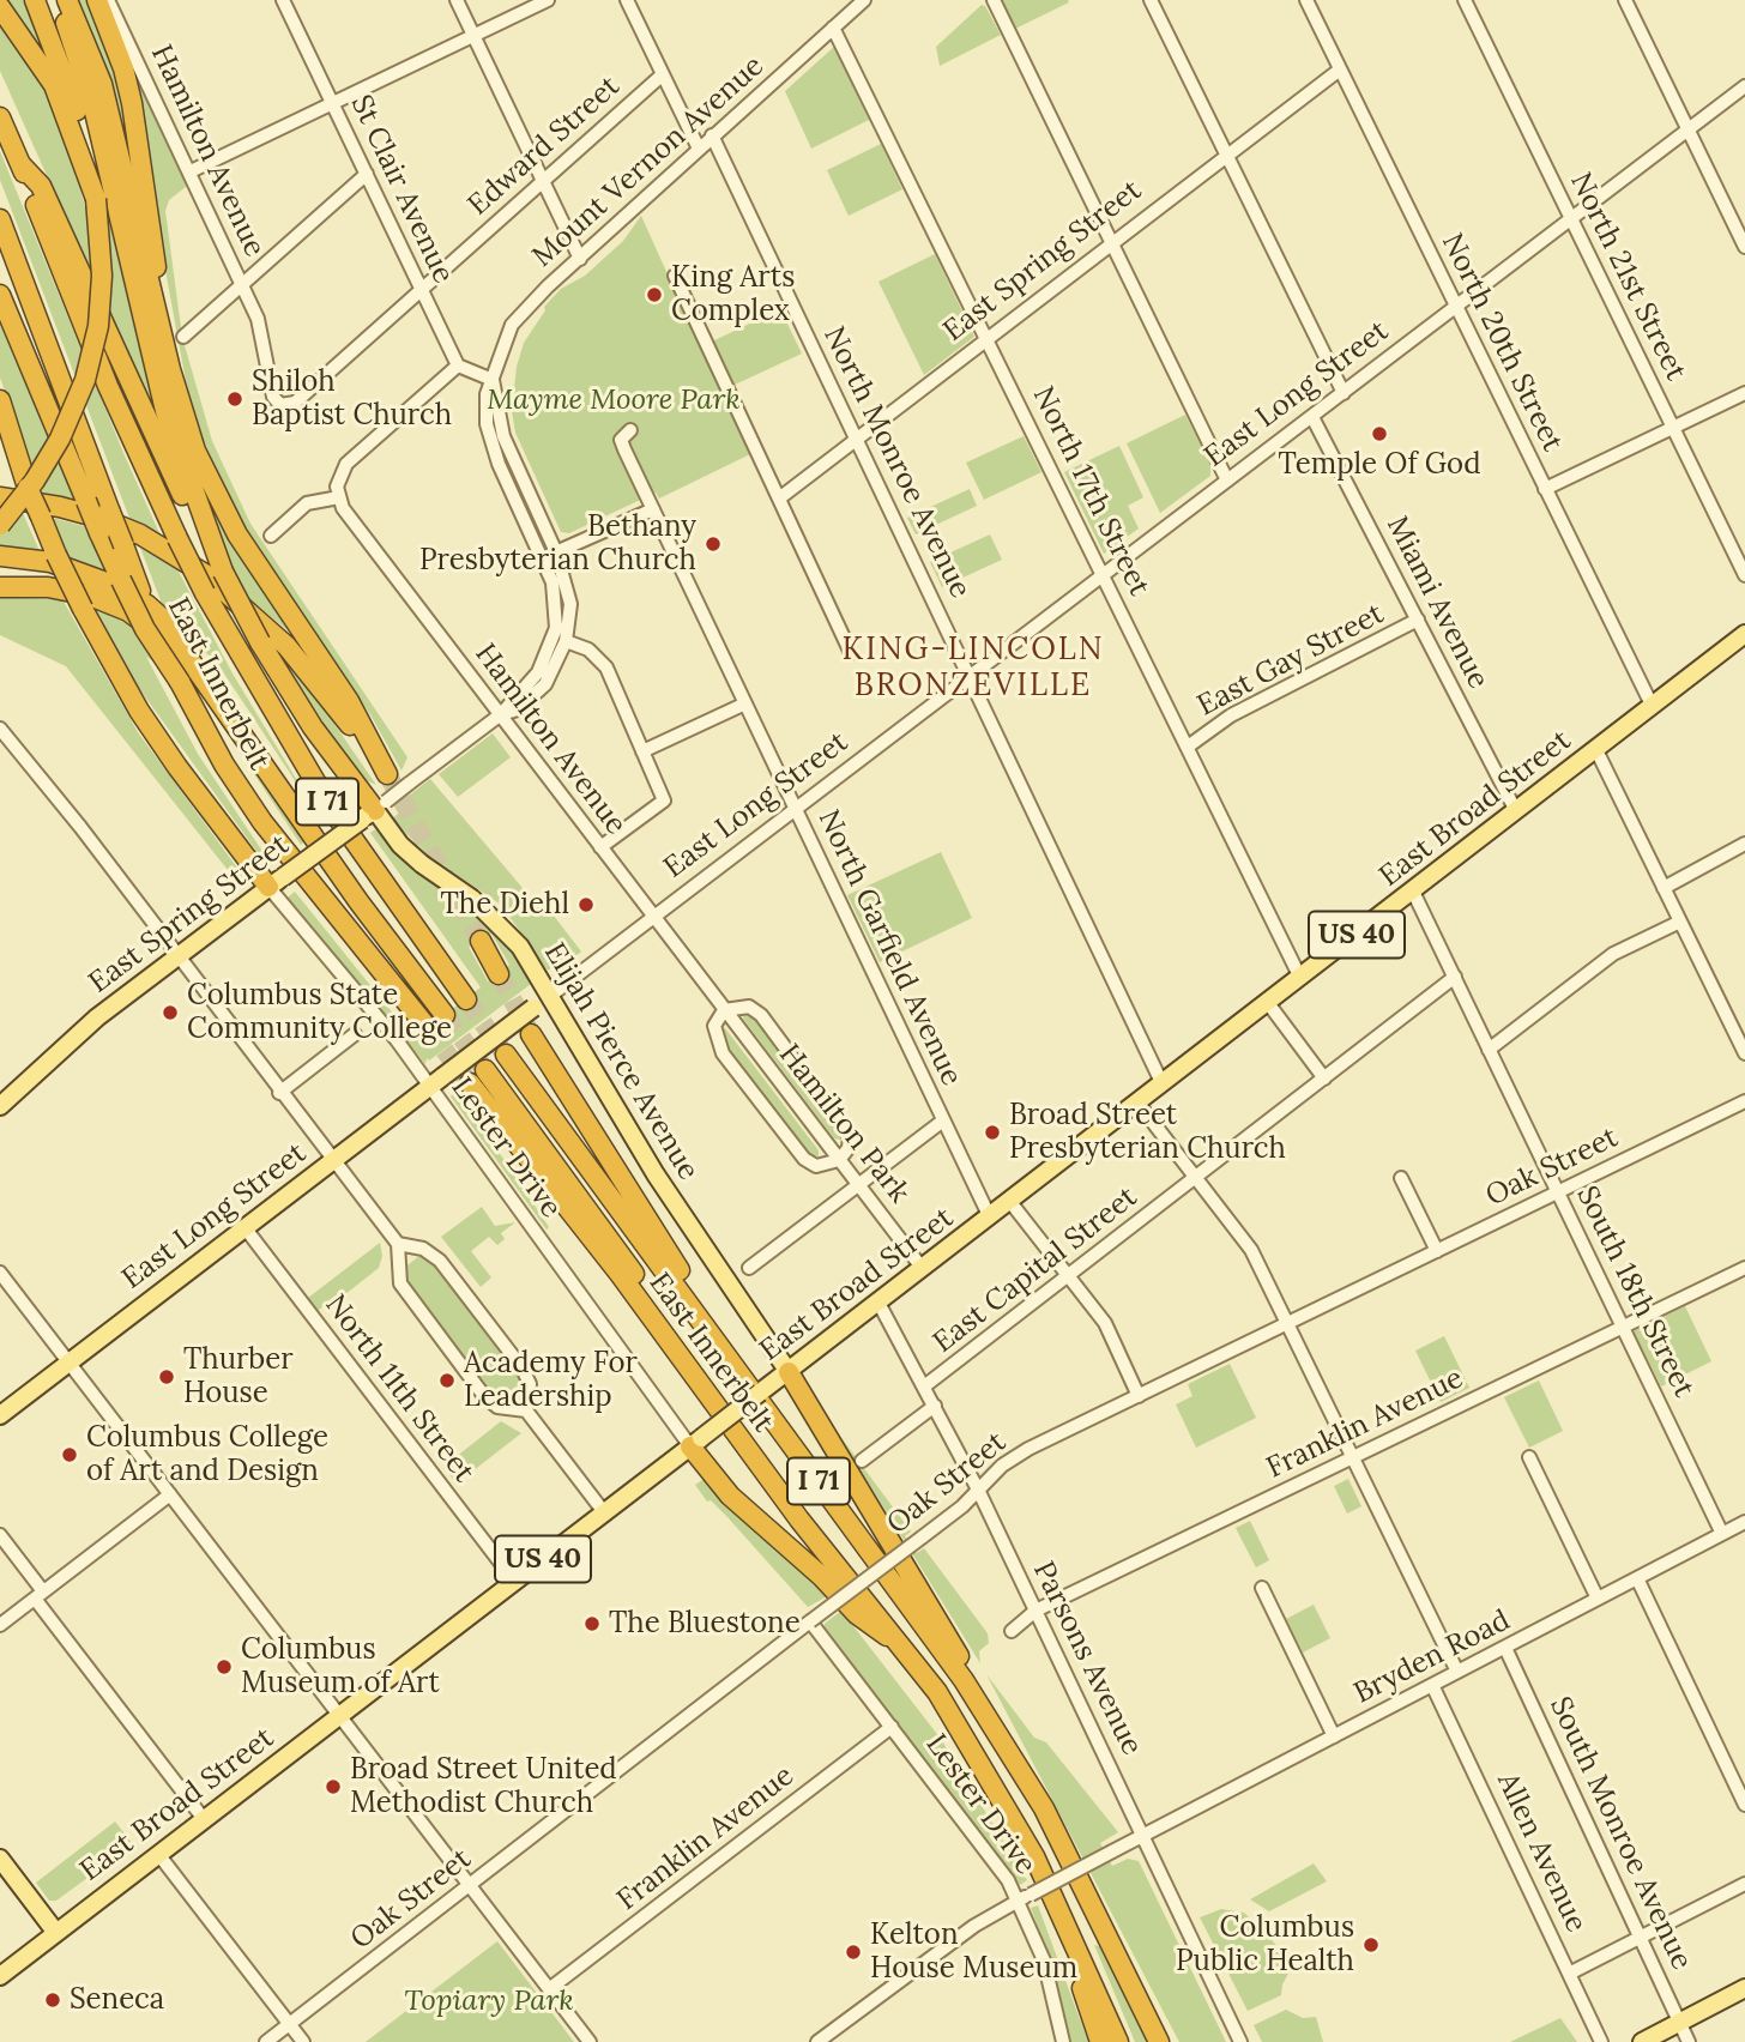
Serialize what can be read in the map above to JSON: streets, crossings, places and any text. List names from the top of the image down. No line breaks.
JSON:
{"streets":{"highway":["East Innerbelt","I 71"],"main road":["East Spring Street","East Long Street","East Broad Street","US 40","Elijah Pierce Avenue"],"street":["Edward Street","Hamilton Avenue","Mount Vernon Avenue","St Clair Avenue","North 21st Street","North 20th Street","North Monroe Avenue","North 17th Street","Miami Avenue","East Gay Street","North Garfield Avenue","Hamilton Park","Lester Drive","Oak Street","East Capital Street","South 18th Street","North 11th Street","Franklin Avenue","Bryden Road","Parsons Avenue","South Monroe Avenue","Allen Avenue"]},"crossings":[["Edward Street","Hamilton Avenue"],["Edward Street","St Clair Avenue"],["Hamilton Avenue","East Spring Street"],["Hamilton Avenue","East Long Street"],["Hamilton Avenue","Hamilton Park"],["Mount Vernon Avenue","North Monroe Avenue"],["Mount Vernon Avenue","North 17th Street"],["East Spring Street","North 20th Street"],["East Spring Street","North Monroe Avenue"],["East Spring Street","North 17th Street"],["East Spring Street","Elijah Pierce Avenue"],["East Spring Street","Lester Drive"],["North 21st Street","East Long Street"],["North 20th Street","East Long Street"],["North 20th Street","East Broad Street"],["East Long Street","North Monroe Avenue"],["East Long Street","North 17th Street"],["East Long Street","Miami Avenue"],["East Long Street","North Garfield Avenue"],["East Long Street","Elijah Pierce Avenue"],["East Long Street","Lester Drive"],["East Long Street","North 11th Street"],["North Monroe Avenue","East Broad Street"],["North 17th Street","East Gay Street"],["North 17th Street","East Broad Street"],["Miami Avenue","East Gay Street"],["Miami Avenue","East Broad Street"],["East Innerbelt","I 71"],["East Broad Street","North Garfield Avenue"],["East Broad Street","Elijah Pierce Avenue"],["East Broad Street","Hamilton Park"],["East Broad Street","Lester Drive"],["East Broad Street","South 18th Street"],["East Broad Street","North 11th Street"],["East Broad Street","Parsons Avenue"],["Lester Drive","Oak Street"],["Lester Drive","Franklin Avenue"],["Lester Drive","Bryden Road"],["Oak Street","South 18th Street"],["Oak Street","Parsons Avenue"],["East Capital Street","South 18th Street"],["East Capital Street","Parsons Avenue"],["South 18th Street","Franklin Avenue"],["South 18th Street","Bryden Road"],["Franklin Avenue","Parsons Avenue"],["Bryden Road","Parsons Avenue"],["Bryden Road","South Monroe Avenue"],["Bryden Road","Allen Avenue"]],"districts":["KING-LINCOLN BRONZEVILLE"],"parks":["Mayme Moore Park","Topiary Park"],"places":["King Arts Complex","Shiloh Baptist Church","Temple Of God","Bethany Presbyterian Church","The Diehl","Columbus State Community College","Broad Street Presbyterian Church","Thurber House","Academy For Leadership","Columbus College of Art and Design","The Bluestone","Columbus Museum of Art","Broad Street United Methodist Church","Columbus Public Health","Kelton House Museum","Seneca"]}
